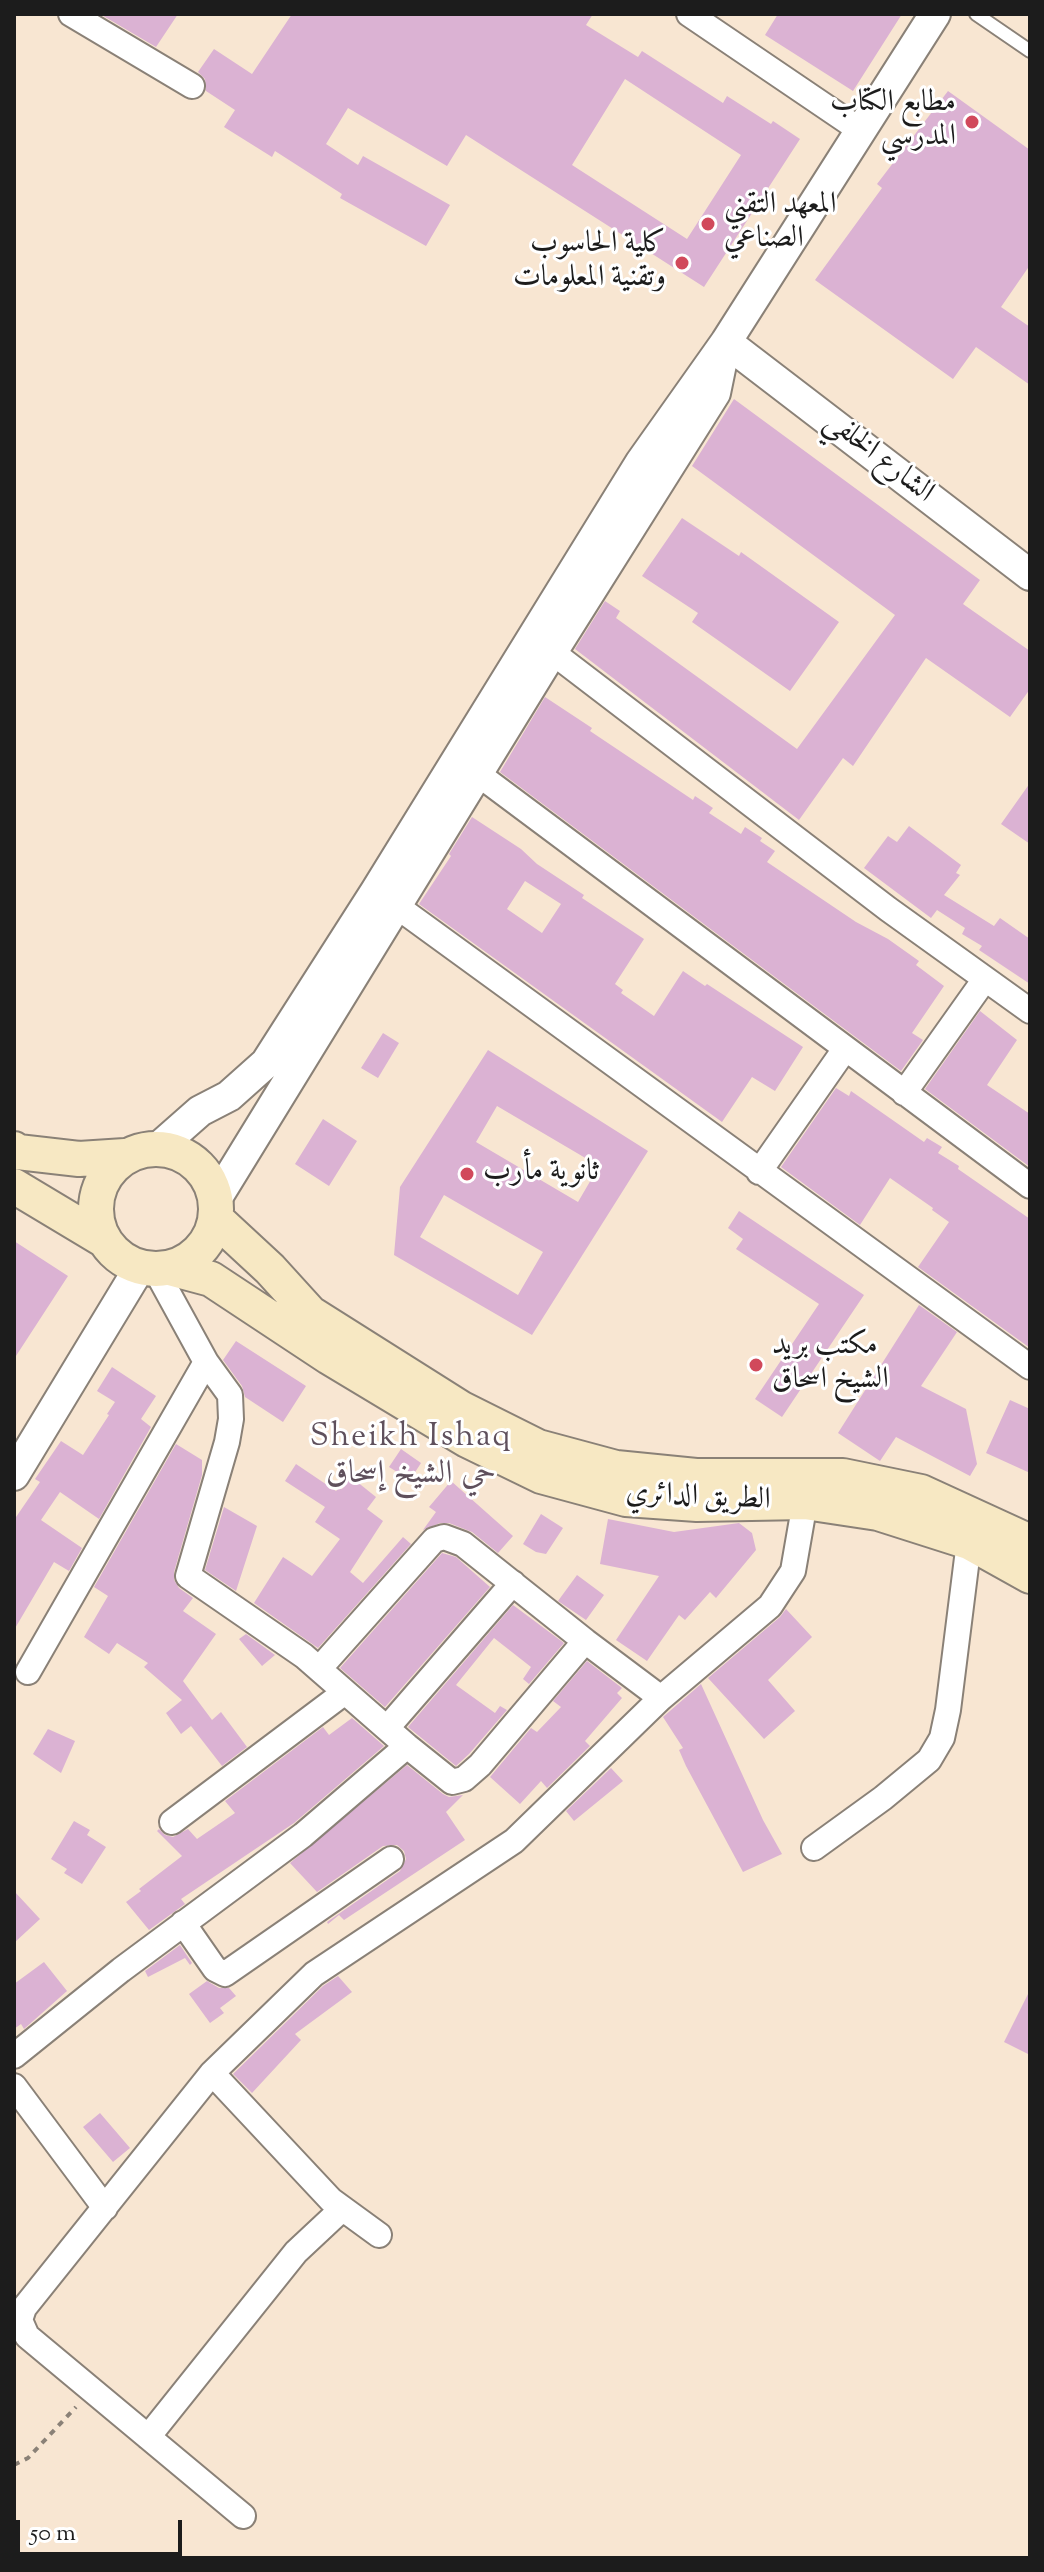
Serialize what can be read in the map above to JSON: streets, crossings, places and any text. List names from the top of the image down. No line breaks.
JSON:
{"streets":{"main road":["الطريق الدائري"],"street":["الشارع الخلفي"]},"districts":["Sheikh Ishaq حي الشيخ إسحاق"],"places":["مطابع الكتاب المدرسي","المعهد التقني الصناعي","كلية الحاسوب وتقنية المعلومات","ثانوية مأرب","مكتب بريد الشيخ اسحاق"],"scale_bar":"50 m"}
